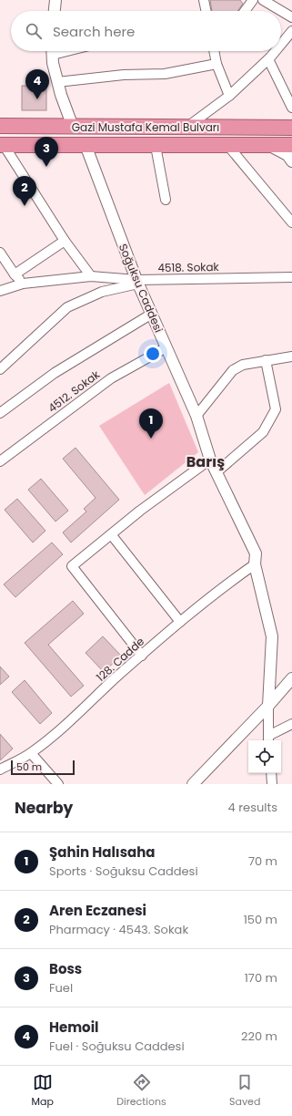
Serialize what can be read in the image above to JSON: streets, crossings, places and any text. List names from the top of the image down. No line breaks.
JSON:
{"streets":{"highway":["Gazi Mustafa Kemal Bulvarı"],"street":["4518. Sokak","Soğuksu Caddesi","4512. Sokak","128. Cadde"]},"crossings":[["Gazi Mustafa Kemal Bulvarı","Soğuksu Caddesi"],["4518. Sokak","Soğuksu Caddesi"],["Soğuksu Caddesi","4512. Sokak"],["Soğuksu Caddesi","128. Cadde"]],"districts":["Barış"],"scale_bar":"50 m","page":{"search":"Search here","pins":["4","3","2","1"],"scale":"50 m","heading":["Nearby","4 results"],"list":[{"mark":"1","name":"Şahin Halısaha","note":"Sports · Soğuksu Caddesi","value":"70 m"},{"mark":"2","name":"Aren Eczanesi","note":"Pharmacy · 4543. Sokak","value":"150 m"},{"mark":"3","name":"Boss","note":"Fuel","value":"170 m"},{"mark":"4","name":"Hemoil","note":"Fuel · Soğuksu Caddesi","value":"220 m"}],"nav":["Map","Directions","Saved"]}}
